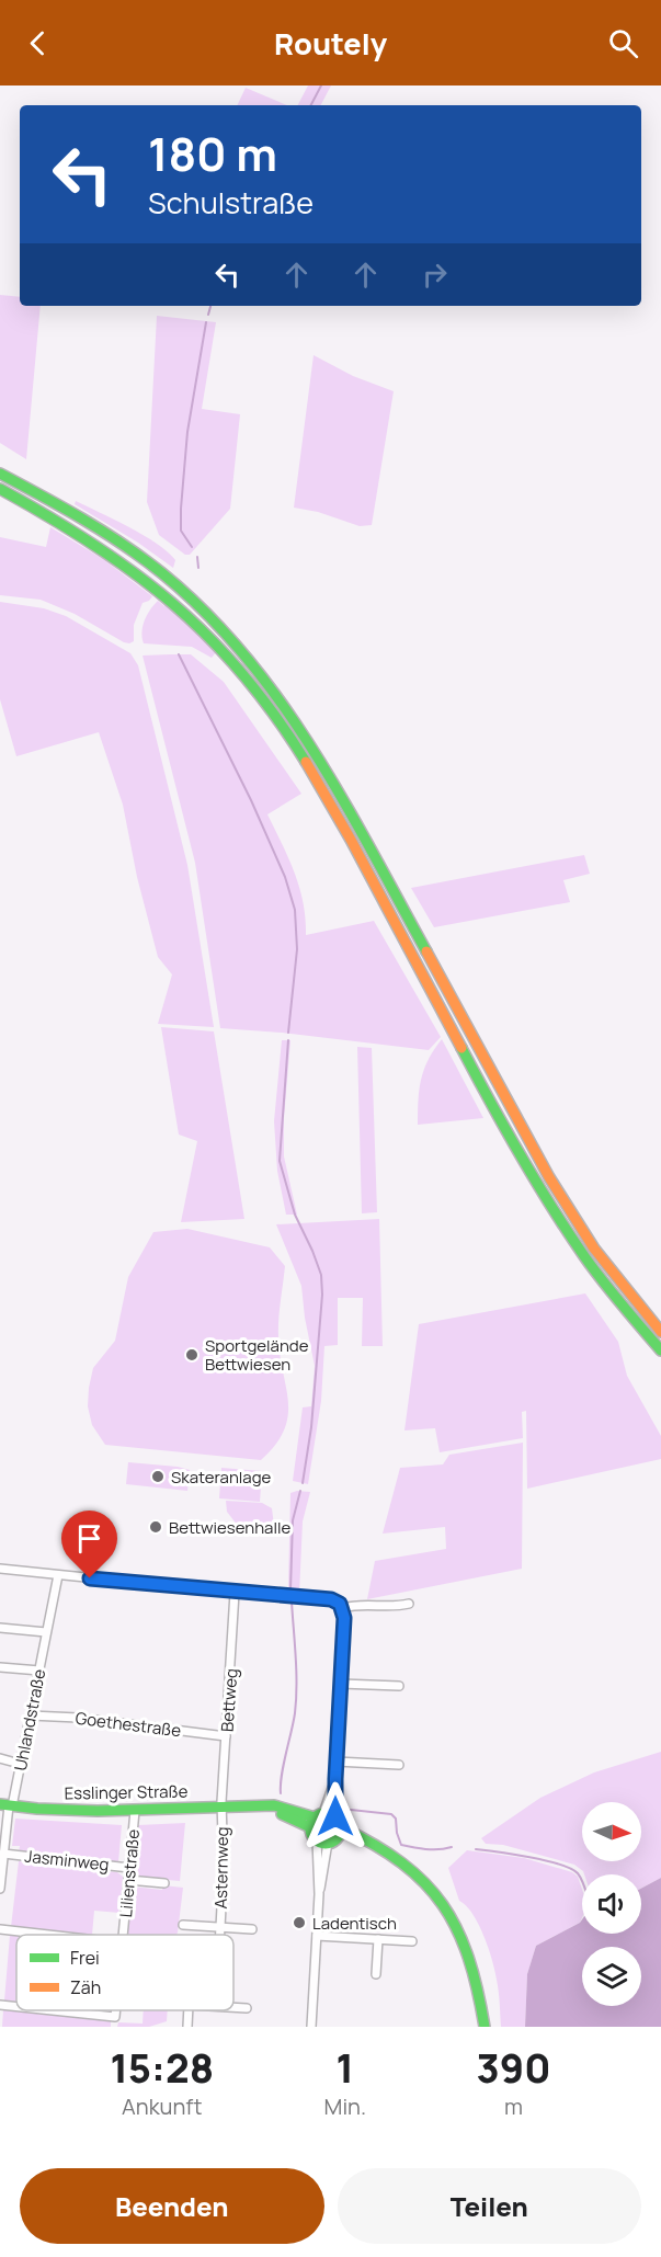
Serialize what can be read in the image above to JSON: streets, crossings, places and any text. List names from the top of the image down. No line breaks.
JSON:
{"streets":{"main road":["Esslinger Straße"],"street":["Bettweg","Uhlandstraße","Goethestraße","Jasminweg","Asternweg","Lilienstraße"]},"crossings":[["Bettweg","Goethestraße"],["Bettweg","Esslinger Straße"],["Bettweg","Asternweg"],["Uhlandstraße","Goethestraße"],["Uhlandstraße","Esslinger Straße"],["Uhlandstraße","Jasminweg"],["Esslinger Straße","Asternweg"],["Esslinger Straße","Lilienstraße"],["Jasminweg","Lilienstraße"]],"places":["Sportgelände Bettwiesen","Skateranlage","Bettwiesenhalle","Ladentisch"],"legend":["Frei","Zäh"],"north":"right","page":{"header":"Routely","turn":["180 m","Schulstraße"],"eta":["15:28","Ankunft","1","Min.","390","m"],"buttons":["Beenden","Teilen"]}}
